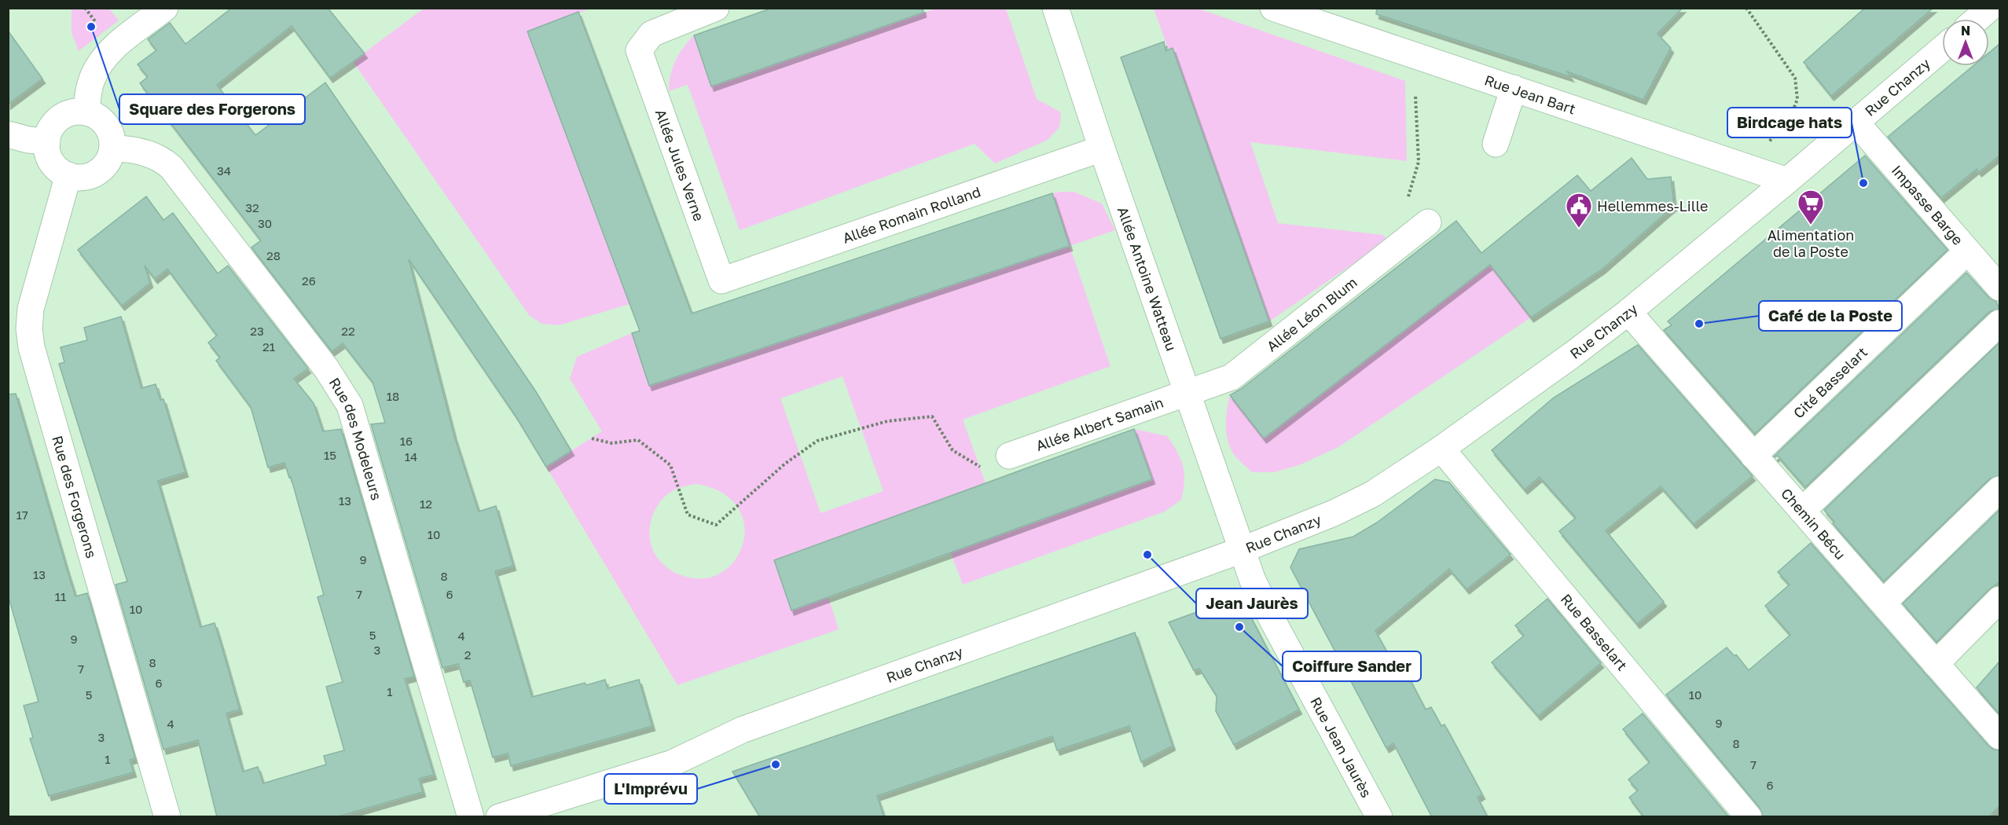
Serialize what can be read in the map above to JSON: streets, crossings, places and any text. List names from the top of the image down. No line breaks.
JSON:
{"streets":{"street":["Rue Chanzy","Rue Jean Bart","Allée Jules Verne","Impasse Barge","Allée Romain Rolland","Allée Antoine Watteau","Allée Léon Blum","Cité Basselart","Allée Albert Samain","Rue des Modeleurs","Rue des Forgerons","Chemin Bécu","Rue Basselart","Rue Jean Jaurès"]},"crossings":[["Rue Chanzy","Rue Jean Bart"],["Rue Chanzy","Impasse Barge"],["Rue Chanzy","Allée Antoine Watteau"],["Rue Chanzy","Chemin Bécu"],["Rue Chanzy","Rue Basselart"],["Rue Chanzy","Rue Jean Jaurès"],["Allée Jules Verne","Allée Romain Rolland"],["Impasse Barge","Cité Basselart"],["Allée Romain Rolland","Allée Antoine Watteau"],["Allée Antoine Watteau","Allée Léon Blum"],["Allée Antoine Watteau","Allée Albert Samain"],["Allée Antoine Watteau","Rue Jean Jaurès"],["Allée Léon Blum","Allée Albert Samain"],["Cité Basselart","Chemin Bécu"],["Rue des Modeleurs","Rue des Forgerons"]],"places":{"other":["Square des Forgerons","Birdcage hats","Café de la Poste","Jean Jaurès","Coiffure Sander","L'Imprévu"],"supermarket":["Alimentation de la Poste"],"public building":["Hellemmes-Lille"]},"house_numbers":["34","32","30","28","26","23","22","21","18","16","15","14","13","12","17","10","9","13","8","7","6","11","10","5","4","9","3","2","8","7","6","1","5","10","9","4","3","8","1","7","6"],"north":"top"}
